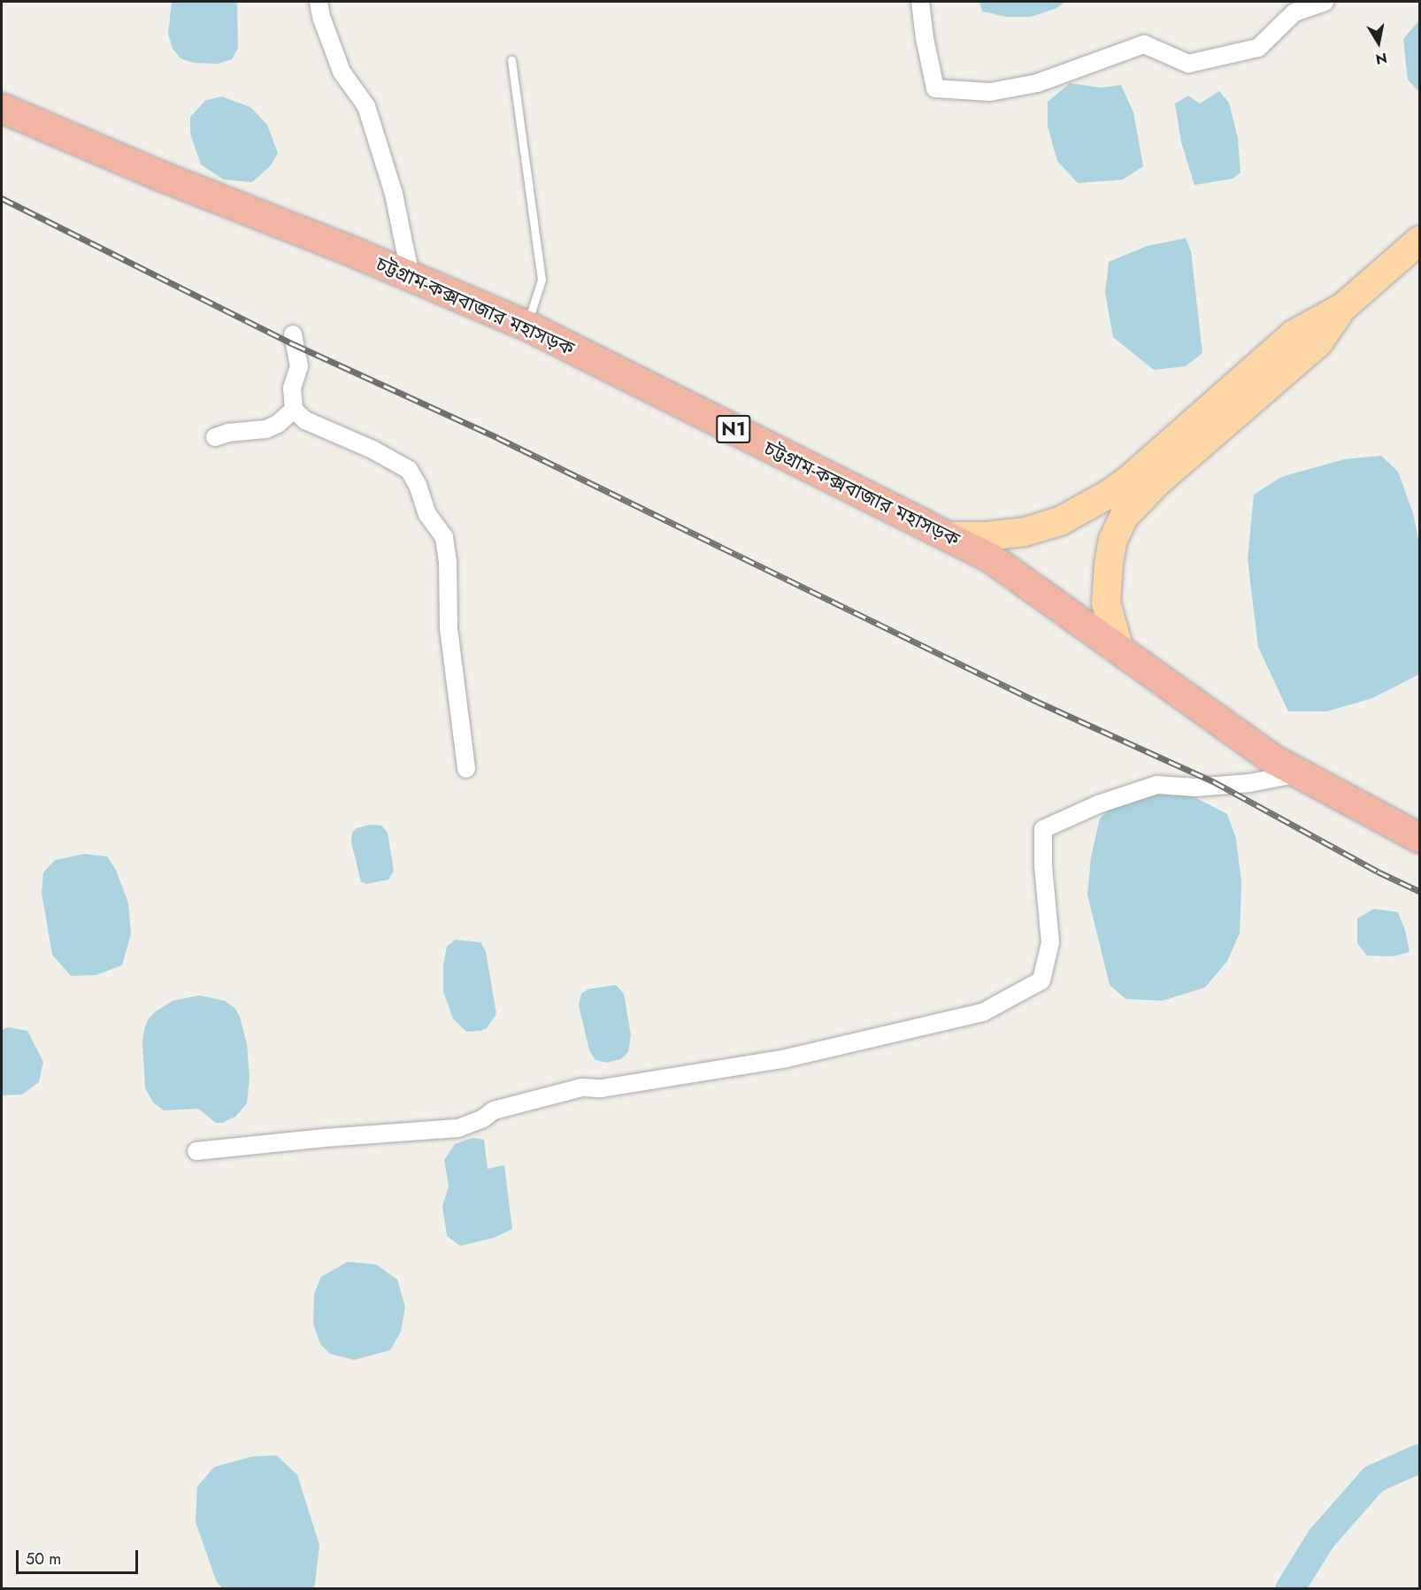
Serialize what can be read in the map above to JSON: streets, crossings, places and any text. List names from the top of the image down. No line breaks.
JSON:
{"streets":{"highway":["চট্টগ্রাম-কক্সবাজার মহাসড়ক","N1"]},"scale_bar":"50 m","north":"bottom"}
